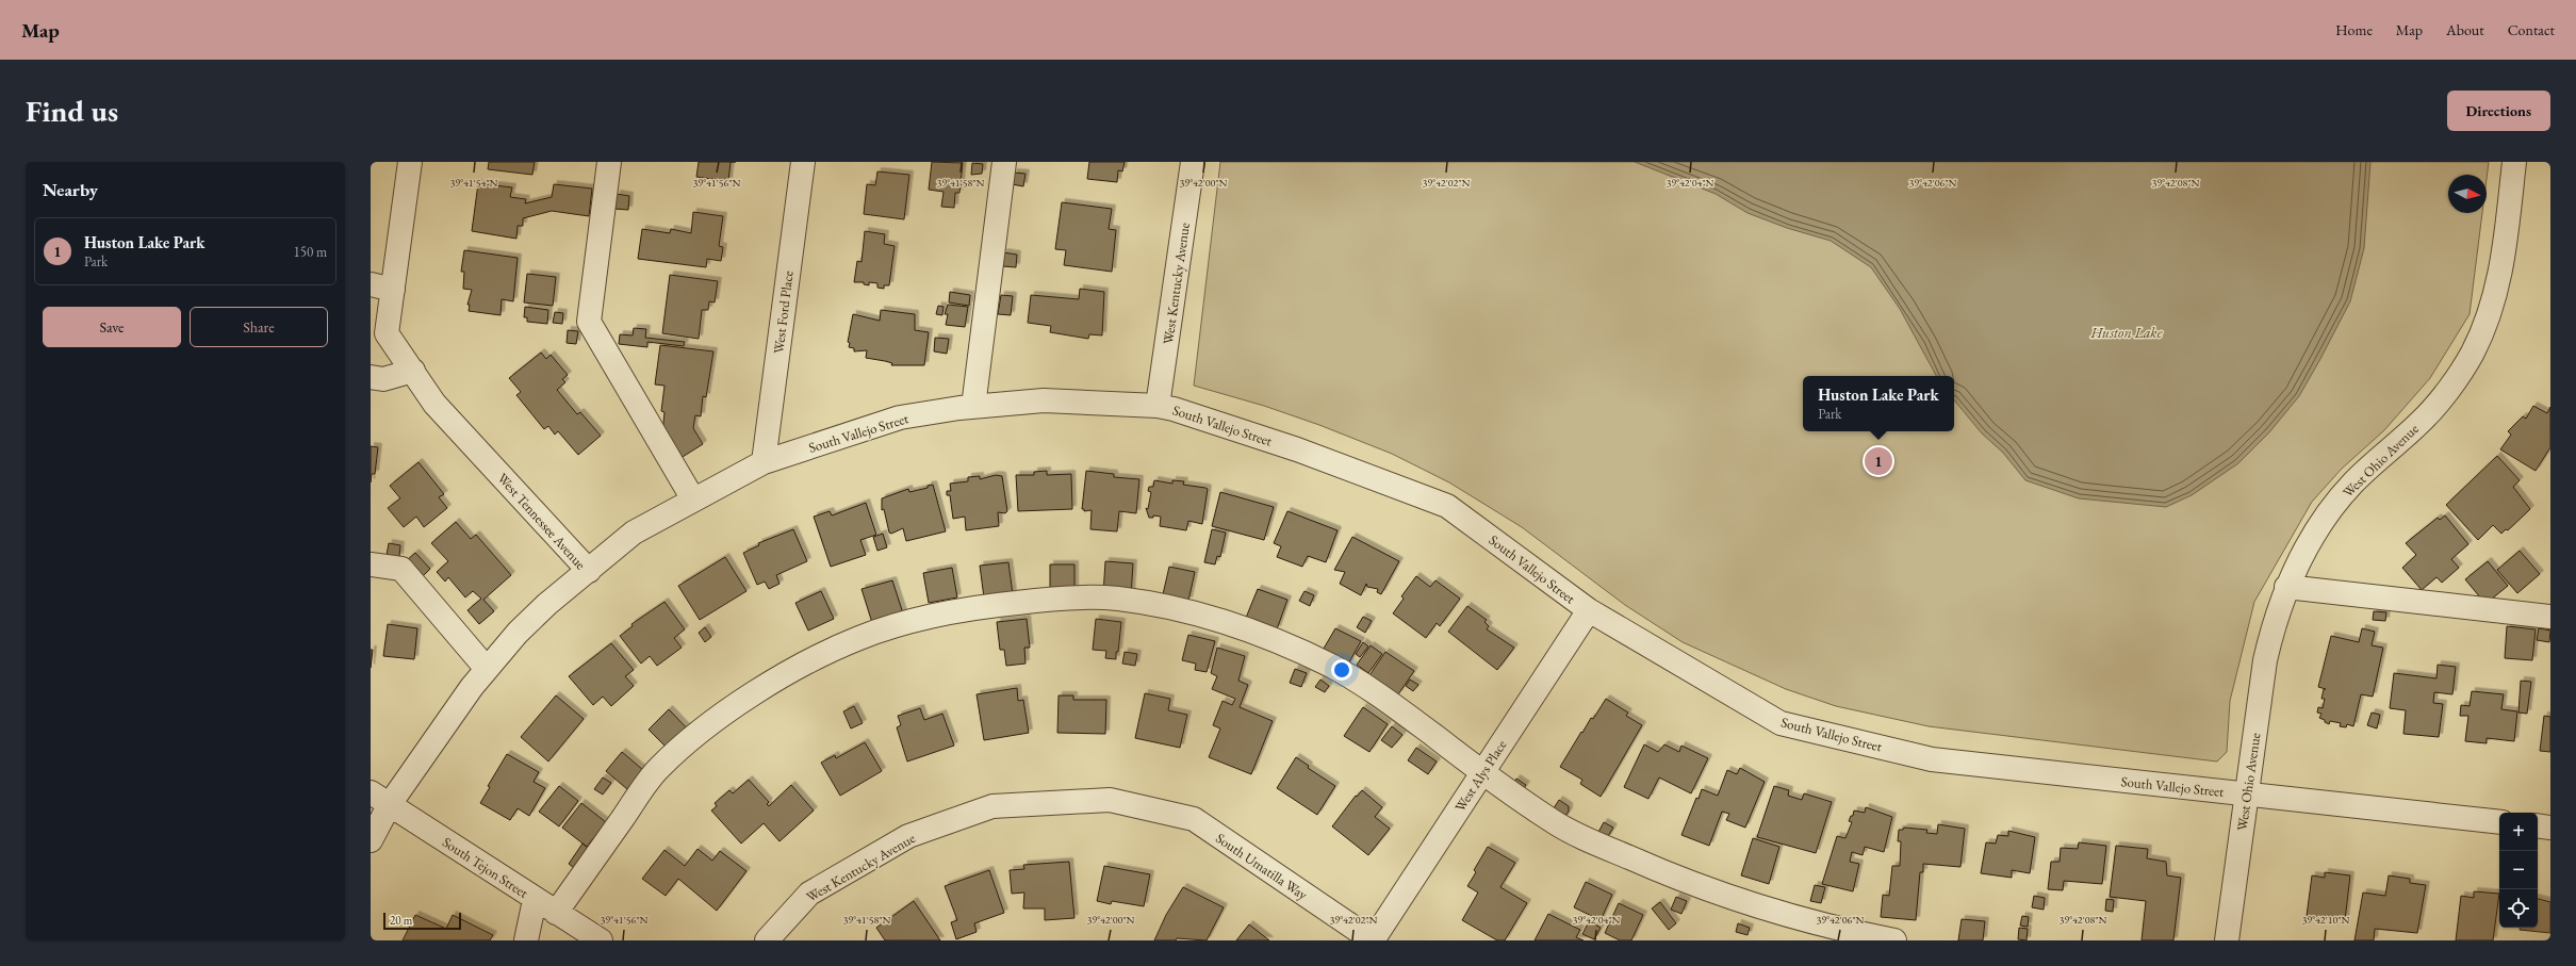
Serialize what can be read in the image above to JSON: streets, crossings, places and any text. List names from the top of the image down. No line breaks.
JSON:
{"streets":{"street":["West Kentucky Avenue","West Ford Place","South Vallejo Street","West Ohio Avenue","West Tennessee Avenue","West Alys Place","South Umatilla Way","South Tejon Street"]},"crossings":[["West Kentucky Avenue","South Vallejo Street"],["West Kentucky Avenue","South Umatilla Way"],["West Ford Place","South Vallejo Street"],["South Vallejo Street","West Ohio Avenue"],["South Vallejo Street","West Tennessee Avenue"],["South Vallejo Street","West Alys Place"],["West Tennessee Avenue","South Tejon Street"],["West Alys Place","South Umatilla Way"]],"water":["Huston Lake"],"scale_bar":"20 m","north":"right","page":{"header":"Map","nav":["Home","Map","About","Contact"],"buttons":["Directions",["Save","Share"]],"title":"Find us","heading":"Nearby","list":[{"mark":"1","name":"Huston Lake Park","note":"Park","value":"150 m"}],"popup":["Huston Lake Park","Park"],"pins":"1","map_buttons":["+","−"],"scale":"20 m"},"coordinates":["39°41'54\"N","39°41'56\"N","39°41'58\"N","39°42'00\"N","39°42'02\"N","39°42'04\"N","39°42'06\"N","39°42'08\"N","39°42'10\"N"]}
